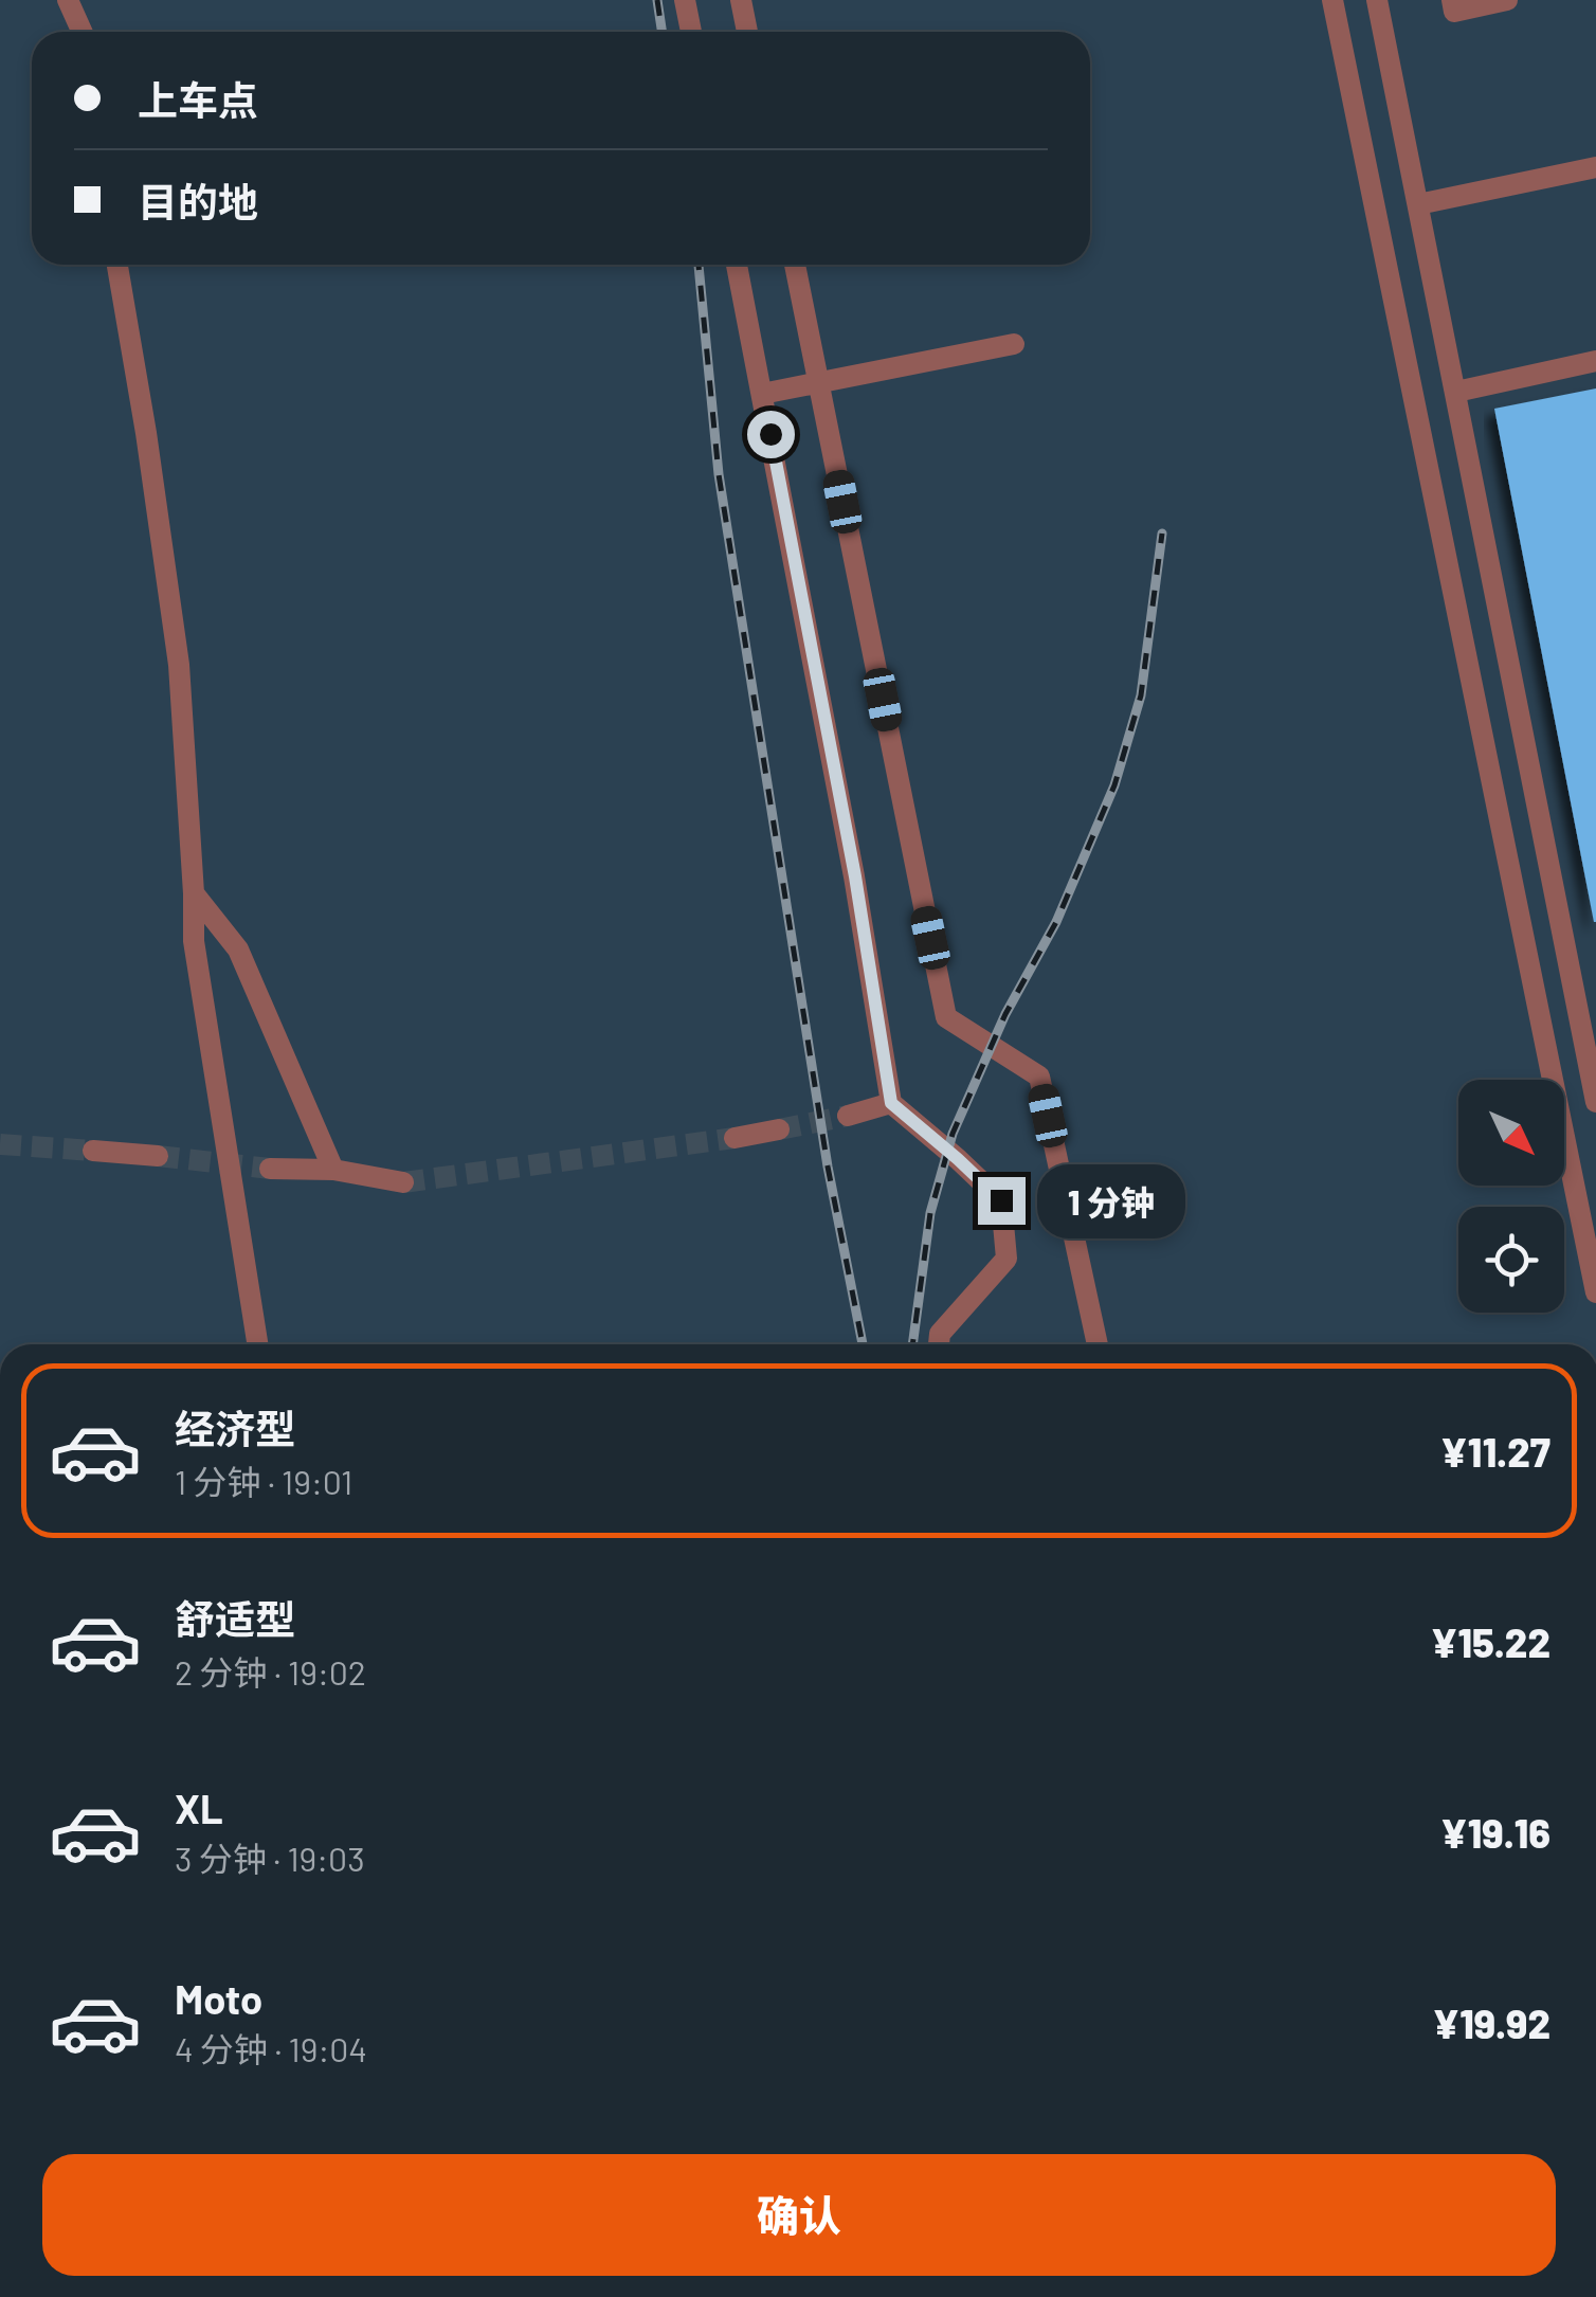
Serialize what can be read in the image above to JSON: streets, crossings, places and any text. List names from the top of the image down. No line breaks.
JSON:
{"north":"bottom right","page":{"banner":["上车点","目的地"],"bubble":"1 分钟","list":[{"name":"经济型","note":"1 分钟 · 19:01","value":"¥11.27"},{"name":"舒适型","note":"2 分钟 · 19:02","value":"¥15.22"},{"name":"XL","note":"3 分钟 · 19:03","value":"¥19.16"},{"name":"Moto","note":"4 分钟 · 19:04","value":"¥19.92"}],"buttons":"确认"}}
